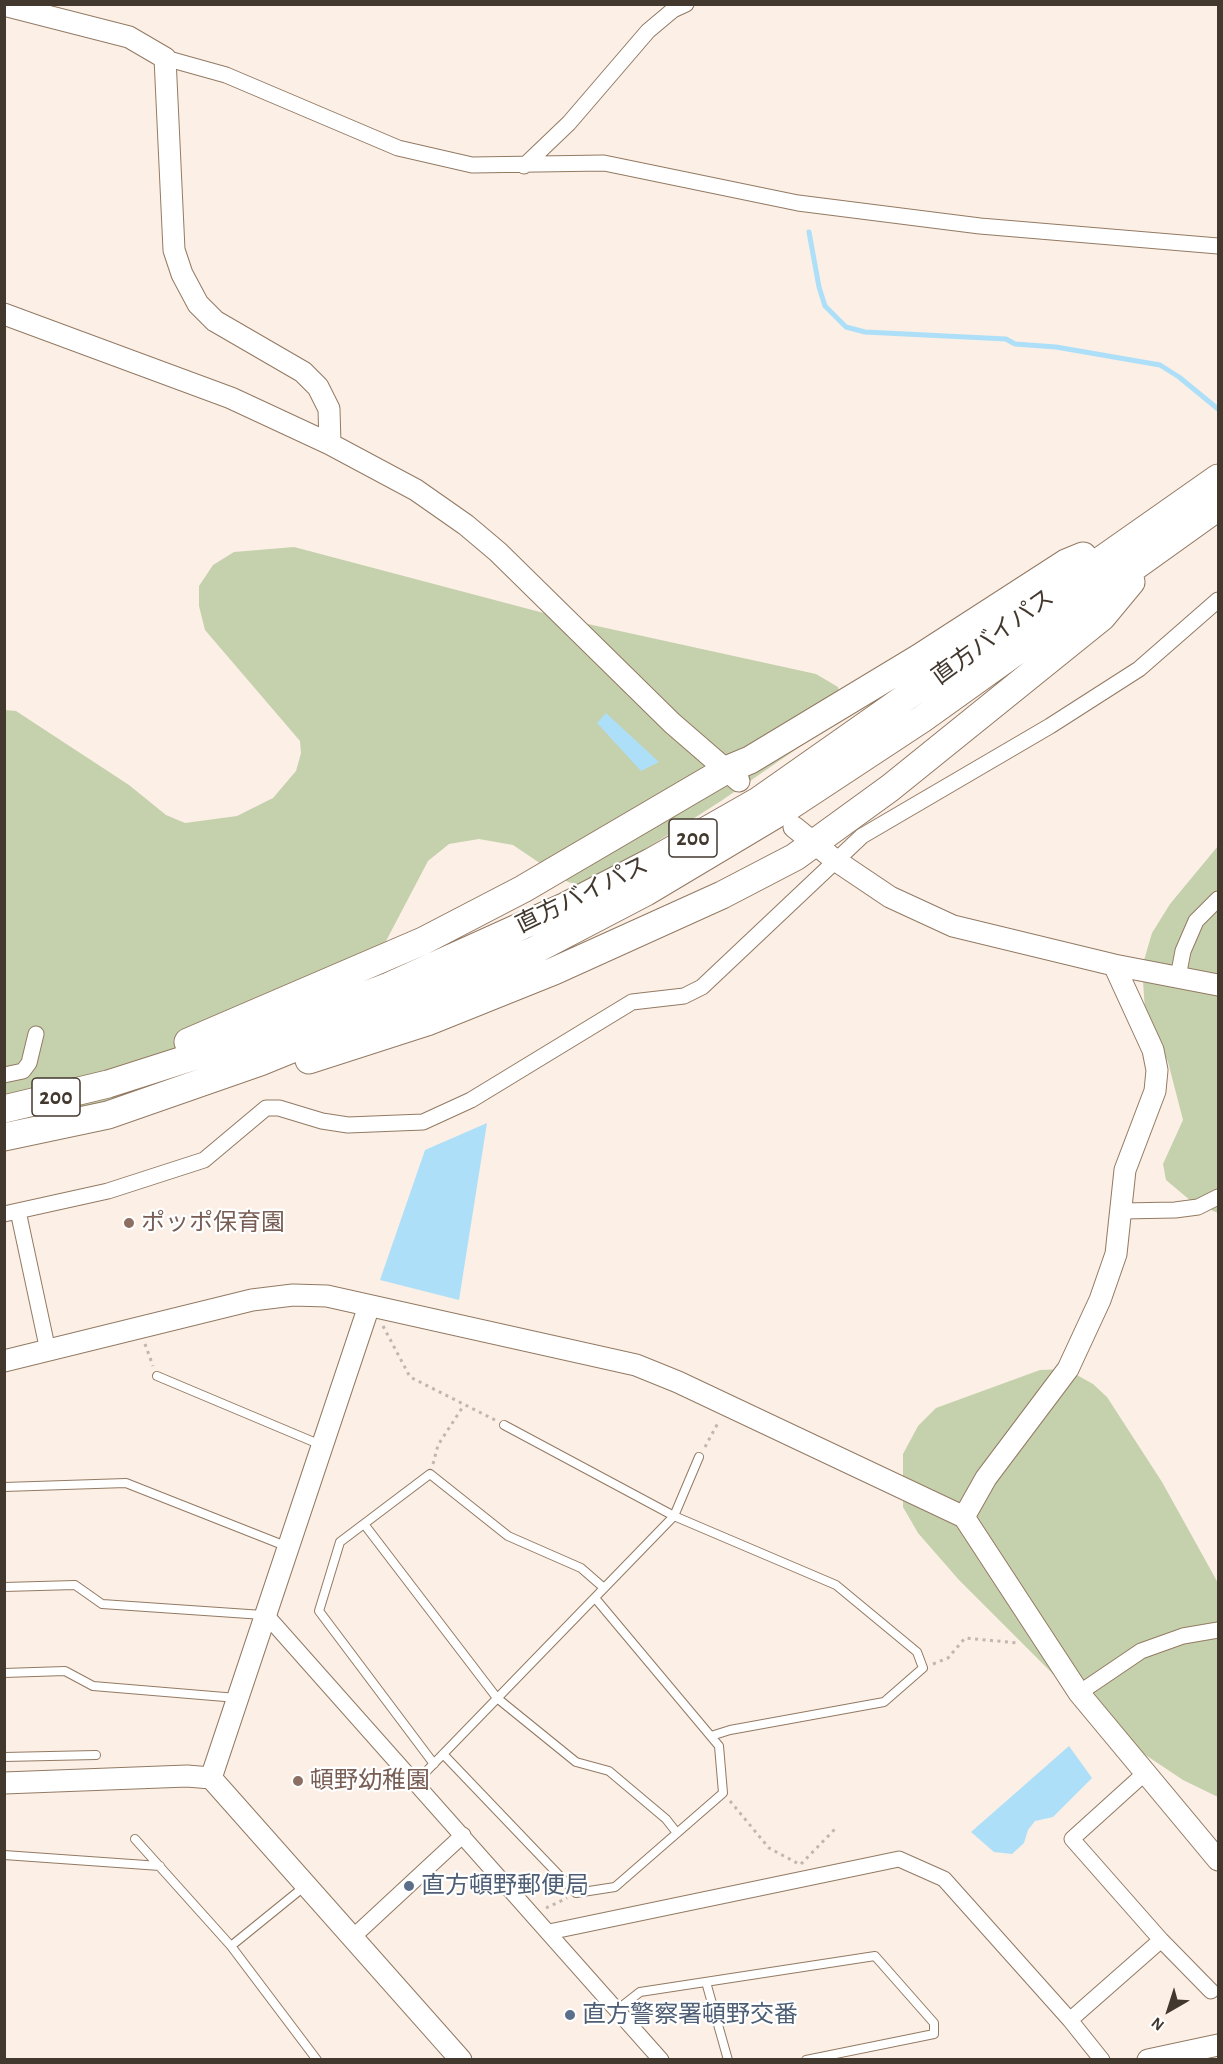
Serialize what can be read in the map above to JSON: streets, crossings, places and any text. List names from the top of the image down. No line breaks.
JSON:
{"streets":{"highway":["直方バイパス","200"]},"places":["ポッポ保育園","頓野幼稚園","直方頓野郵便局","直方警察署頓野交番"],"north":"bottom left"}
